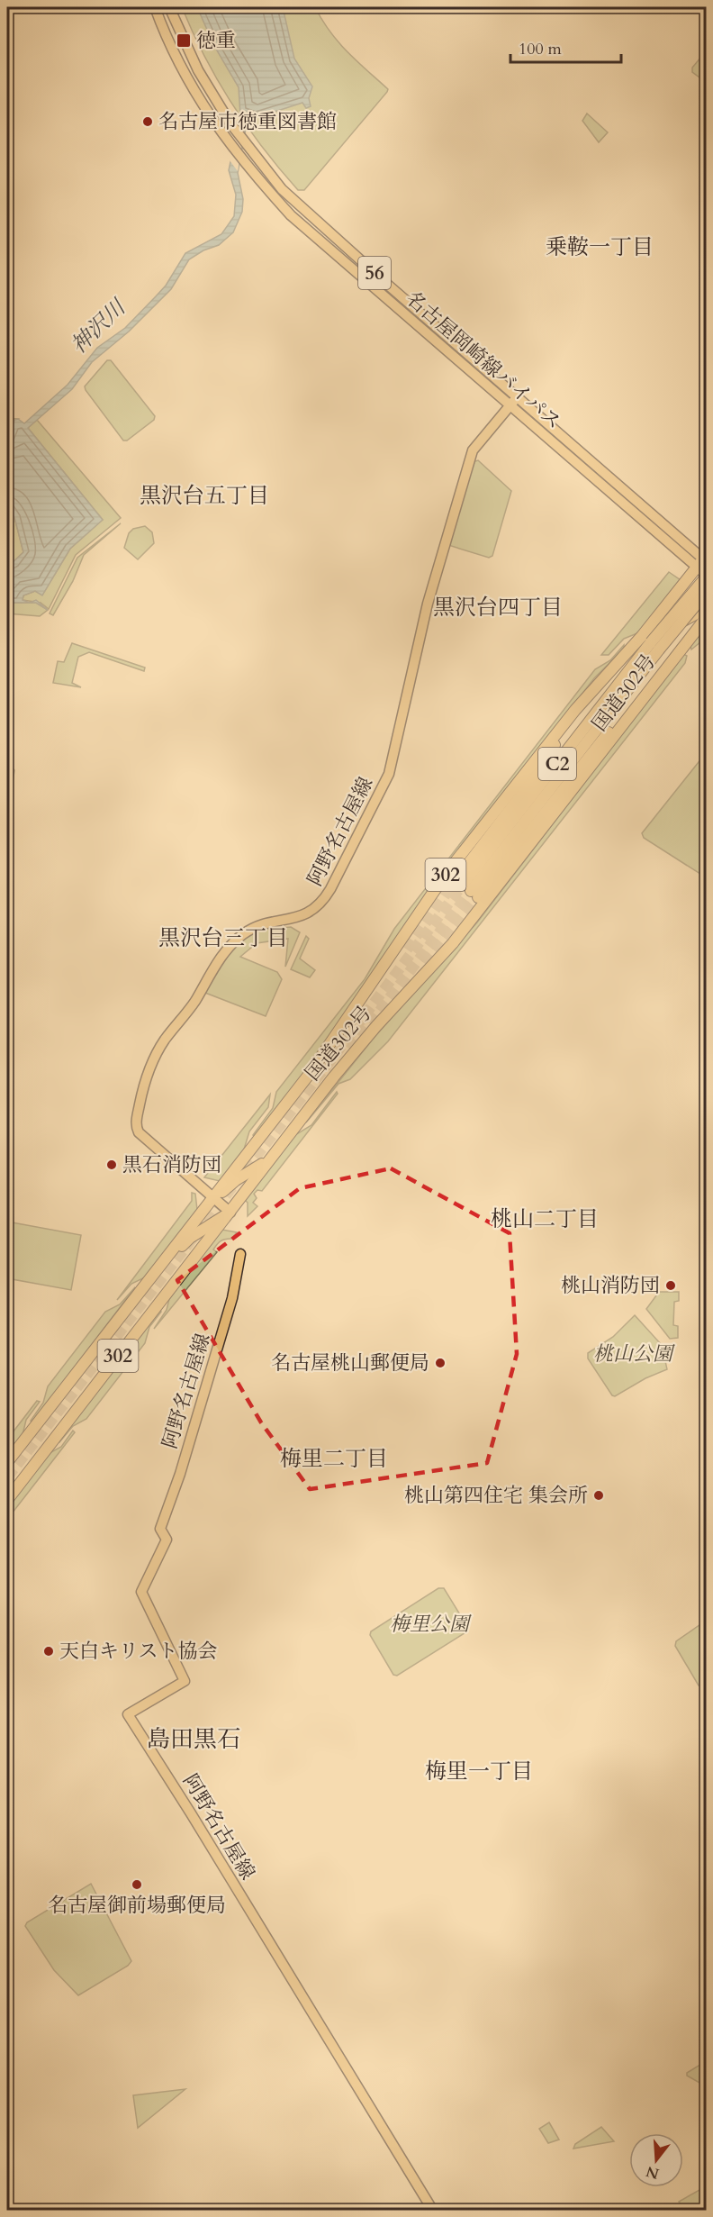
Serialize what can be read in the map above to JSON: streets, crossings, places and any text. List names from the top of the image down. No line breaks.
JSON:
{"streets":{"highway":["国道302号","C2","302"],"main road":["56","名古屋岡崎線バイパス","阿野名古屋線"]},"crossings":[["名古屋岡崎線バイパス","国道302号"],["名古屋岡崎線バイパス","C2"],["名古屋岡崎線バイパス","阿野名古屋線"],["国道302号","C2"],["国道302号","阿野名古屋線"]],"districts":["乗鞍一丁目","黒沢台五丁目","黒沢台四丁目","黒沢台三丁目","桃山二丁目","梅里二丁目","島田黒石","梅里一丁目"],"water":["神沢川"],"parks":["桃山公園","梅里公園"],"places":{"transit":["徳重"],"other":["名古屋市徳重図書館","黒石消防団","桃山消防団","名古屋桃山郵便局","桃山第四住宅 集会所","天白キリスト協会","名古屋御前場郵便局"]},"scale_bar":"100 m","north":"bottom"}
